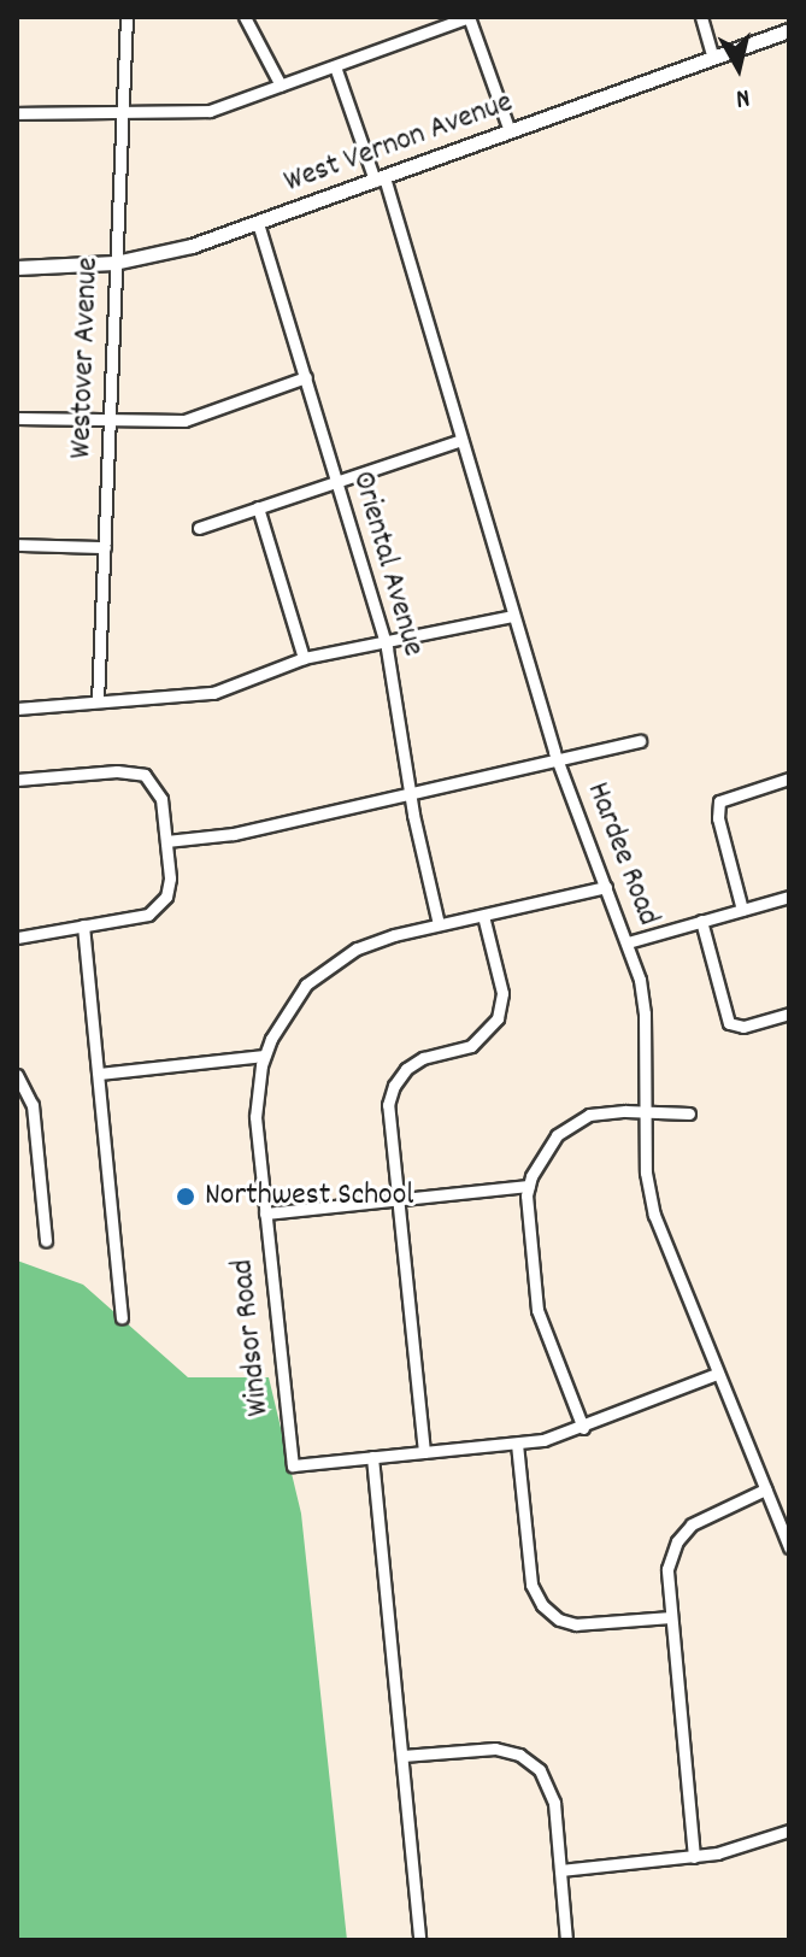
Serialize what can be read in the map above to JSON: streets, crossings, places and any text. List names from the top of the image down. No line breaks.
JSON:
{"streets":{"main road":["West Vernon Avenue"],"street":["Westover Avenue","Oriental Avenue","Hardee Road","Windsor Road"]},"crossings":[["West Vernon Avenue","Westover Avenue"],["West Vernon Avenue","Oriental Avenue"],["West Vernon Avenue","Hardee Road"],["Oriental Avenue","Windsor Road"],["Hardee Road","Windsor Road"]],"places":["Northwest School"],"north":"bottom"}
